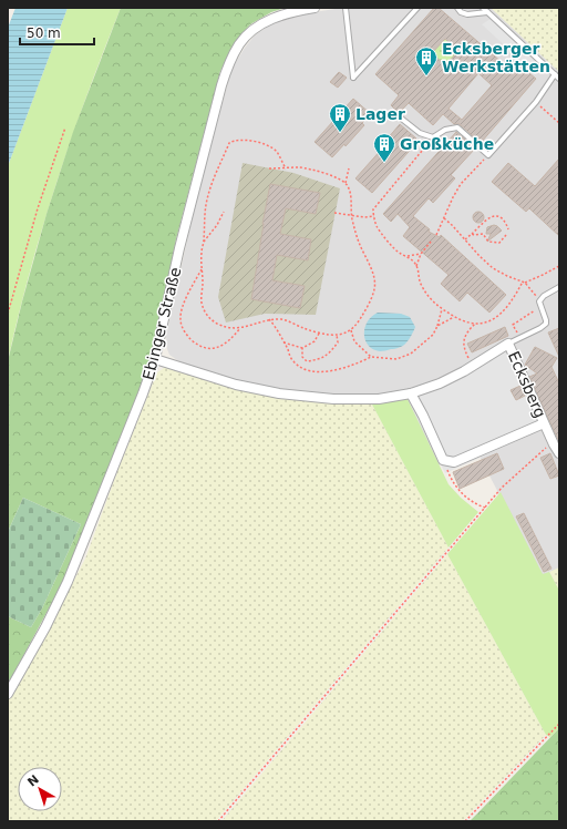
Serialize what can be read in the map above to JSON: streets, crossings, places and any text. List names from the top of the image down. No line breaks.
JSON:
{"streets":{"street":["Ebinger Straße","Ecksberg"]},"crossings":[["Ebinger Straße","Ecksberg"]],"places":{"building":["Ecksberger Werkstätten","Lager","Großküche"]},"scale_bar":"50 m","north":"top left"}
